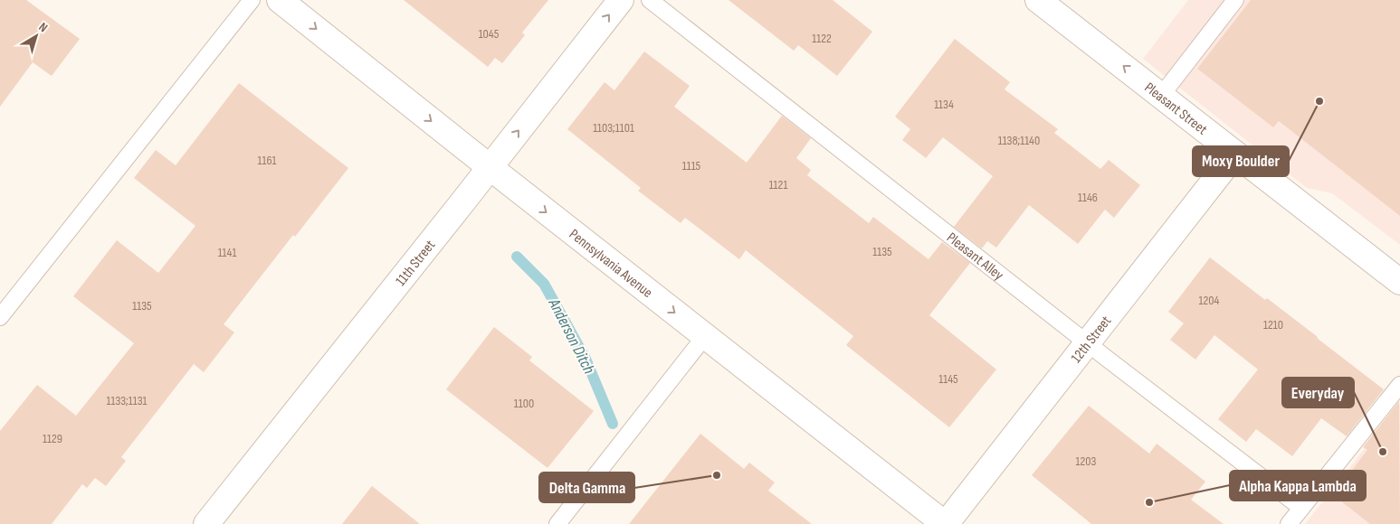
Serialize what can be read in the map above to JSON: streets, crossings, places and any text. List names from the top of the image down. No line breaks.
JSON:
{"streets":{"street":["Pleasant Street","11th Street","Pennsylvania Avenue","12th Street"],"lane":["Pleasant Alley"]},"crossings":[["Pleasant Street","12th Street"],["Pleasant Alley","12th Street"],["11th Street","Pennsylvania Avenue"],["Pennsylvania Avenue","12th Street"]],"one_way":["Pennsylvania Avenue"],"water":["Anderson Ditch"],"places":["Moxy Boulder","Everyday","Delta Gamma","Alpha Kappa Lambda"],"house_numbers":["1045","1122","1134","1103;1101","1138;1140","1161","1115","1121","1146","1135","1141","1204","1135","1210","1145","1133;1131","1100","1129","1203"],"north":"top right"}
